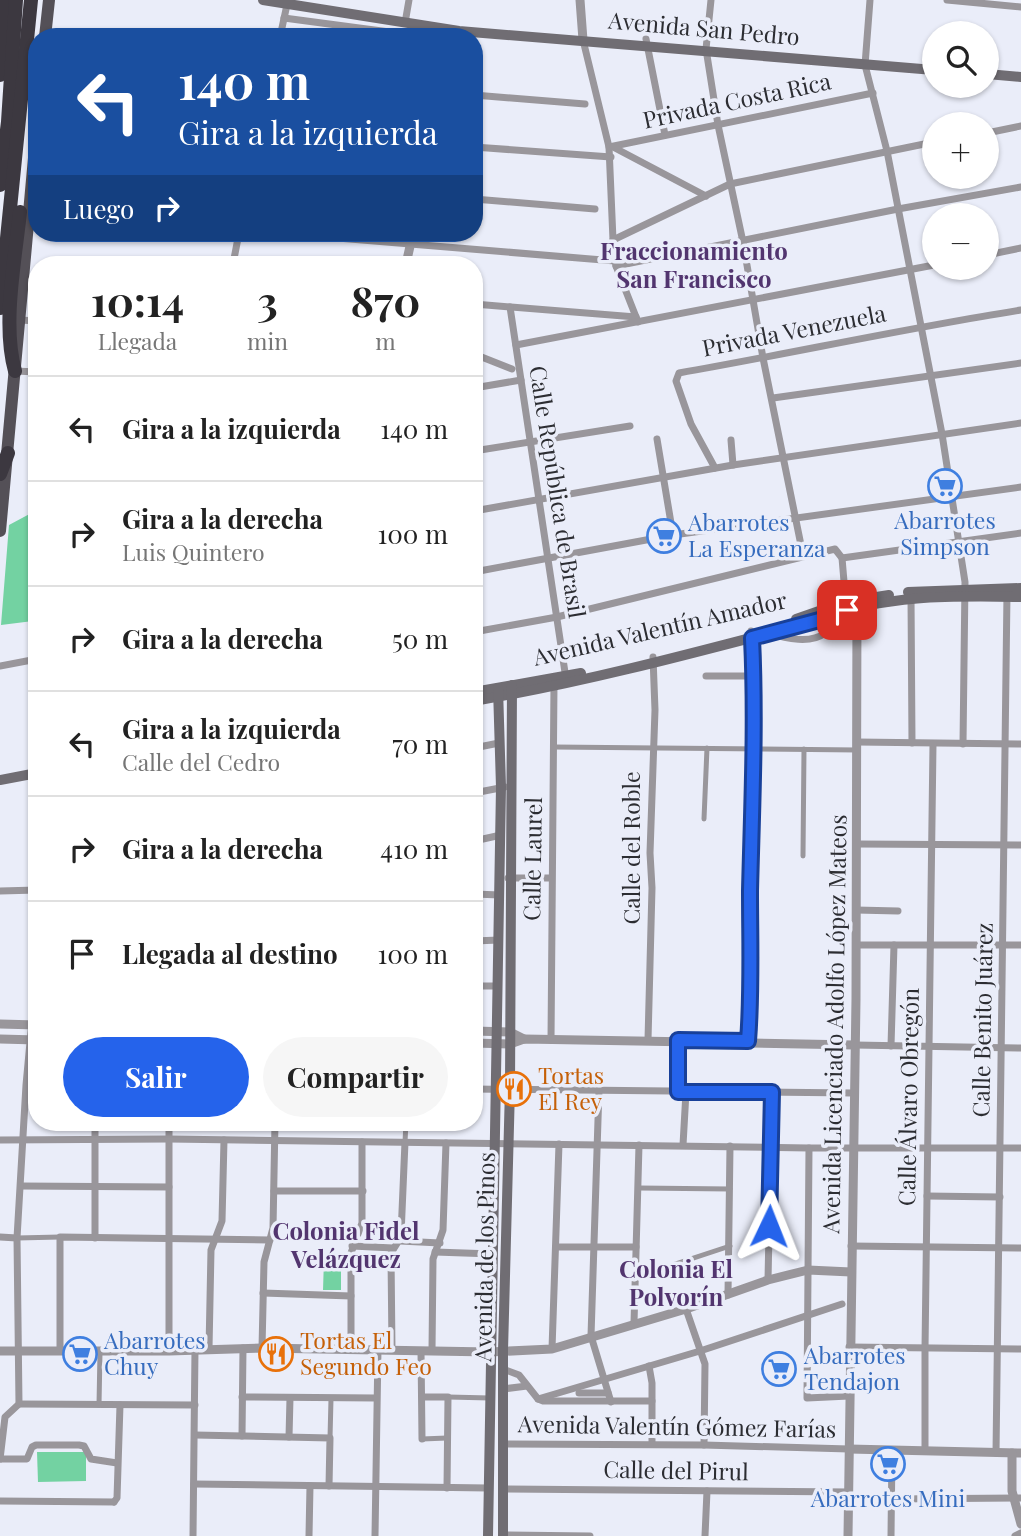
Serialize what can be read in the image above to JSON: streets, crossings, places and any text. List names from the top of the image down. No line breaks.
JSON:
{"streets":{"main road":["Avenida San Pedro","Avenida Valentín Amador","Avenida de los Pinos"],"street":["Privada Costa Rica","Privada Venezuela","Calle República de Brasil","Calle del Roble","Calle Laurel","Calle Benito Juárez","Avenida Licenciado Adolfo López Mateos","Calle Álvaro Obregón","Avenida Valentín Gómez Farías","Calle del Pirul"]},"crossings":[["Calle República de Brasil","Avenida Valentín Amador"],["Avenida Valentín Amador","Calle del Roble"],["Avenida Valentín Amador","Calle Laurel"],["Avenida Valentín Amador","Calle Benito Juárez"],["Avenida Valentín Amador","Avenida Licenciado Adolfo López Mateos"],["Avenida Valentín Amador","Avenida de los Pinos"],["Avenida Licenciado Adolfo López Mateos","Avenida Valentín Gómez Farías"],["Avenida Licenciado Adolfo López Mateos","Calle del Pirul"],["Avenida de los Pinos","Avenida Valentín Gómez Farías"],["Avenida de los Pinos","Calle del Pirul"]],"districts":["Fraccionamiento San Francisco","Colonia Fidel Velázquez","Colonia El Polvorín"],"places":{"supermarket":["Abarrotes Simpson","Abarrotes La Esperanza","Abarrotes Chuy","Abarrotes Tendajon","Abarrotes Mini"],"restaurant":["Tortas El Rey","Tortas El Segundo Feo"]},"page":{"map_buttons":["+","−"],"turn":["140 m","Gira a la izquierda"],"then":"Luego","eta":["10:14","Llegada","3","min","870","m"],"list":[{"name":"Gira a la izquierda","value":"140 m"},{"name":"Gira a la derecha","note":"Luis Quintero","value":"100 m"},{"name":"Gira a la derecha","value":"50 m"},{"name":"Gira a la izquierda","note":"Calle del Cedro","value":"70 m"},{"name":"Gira a la derecha","value":"410 m"},{"name":"Llegada al destino","value":"100 m"}],"buttons":["Salir","Compartir"]}}
